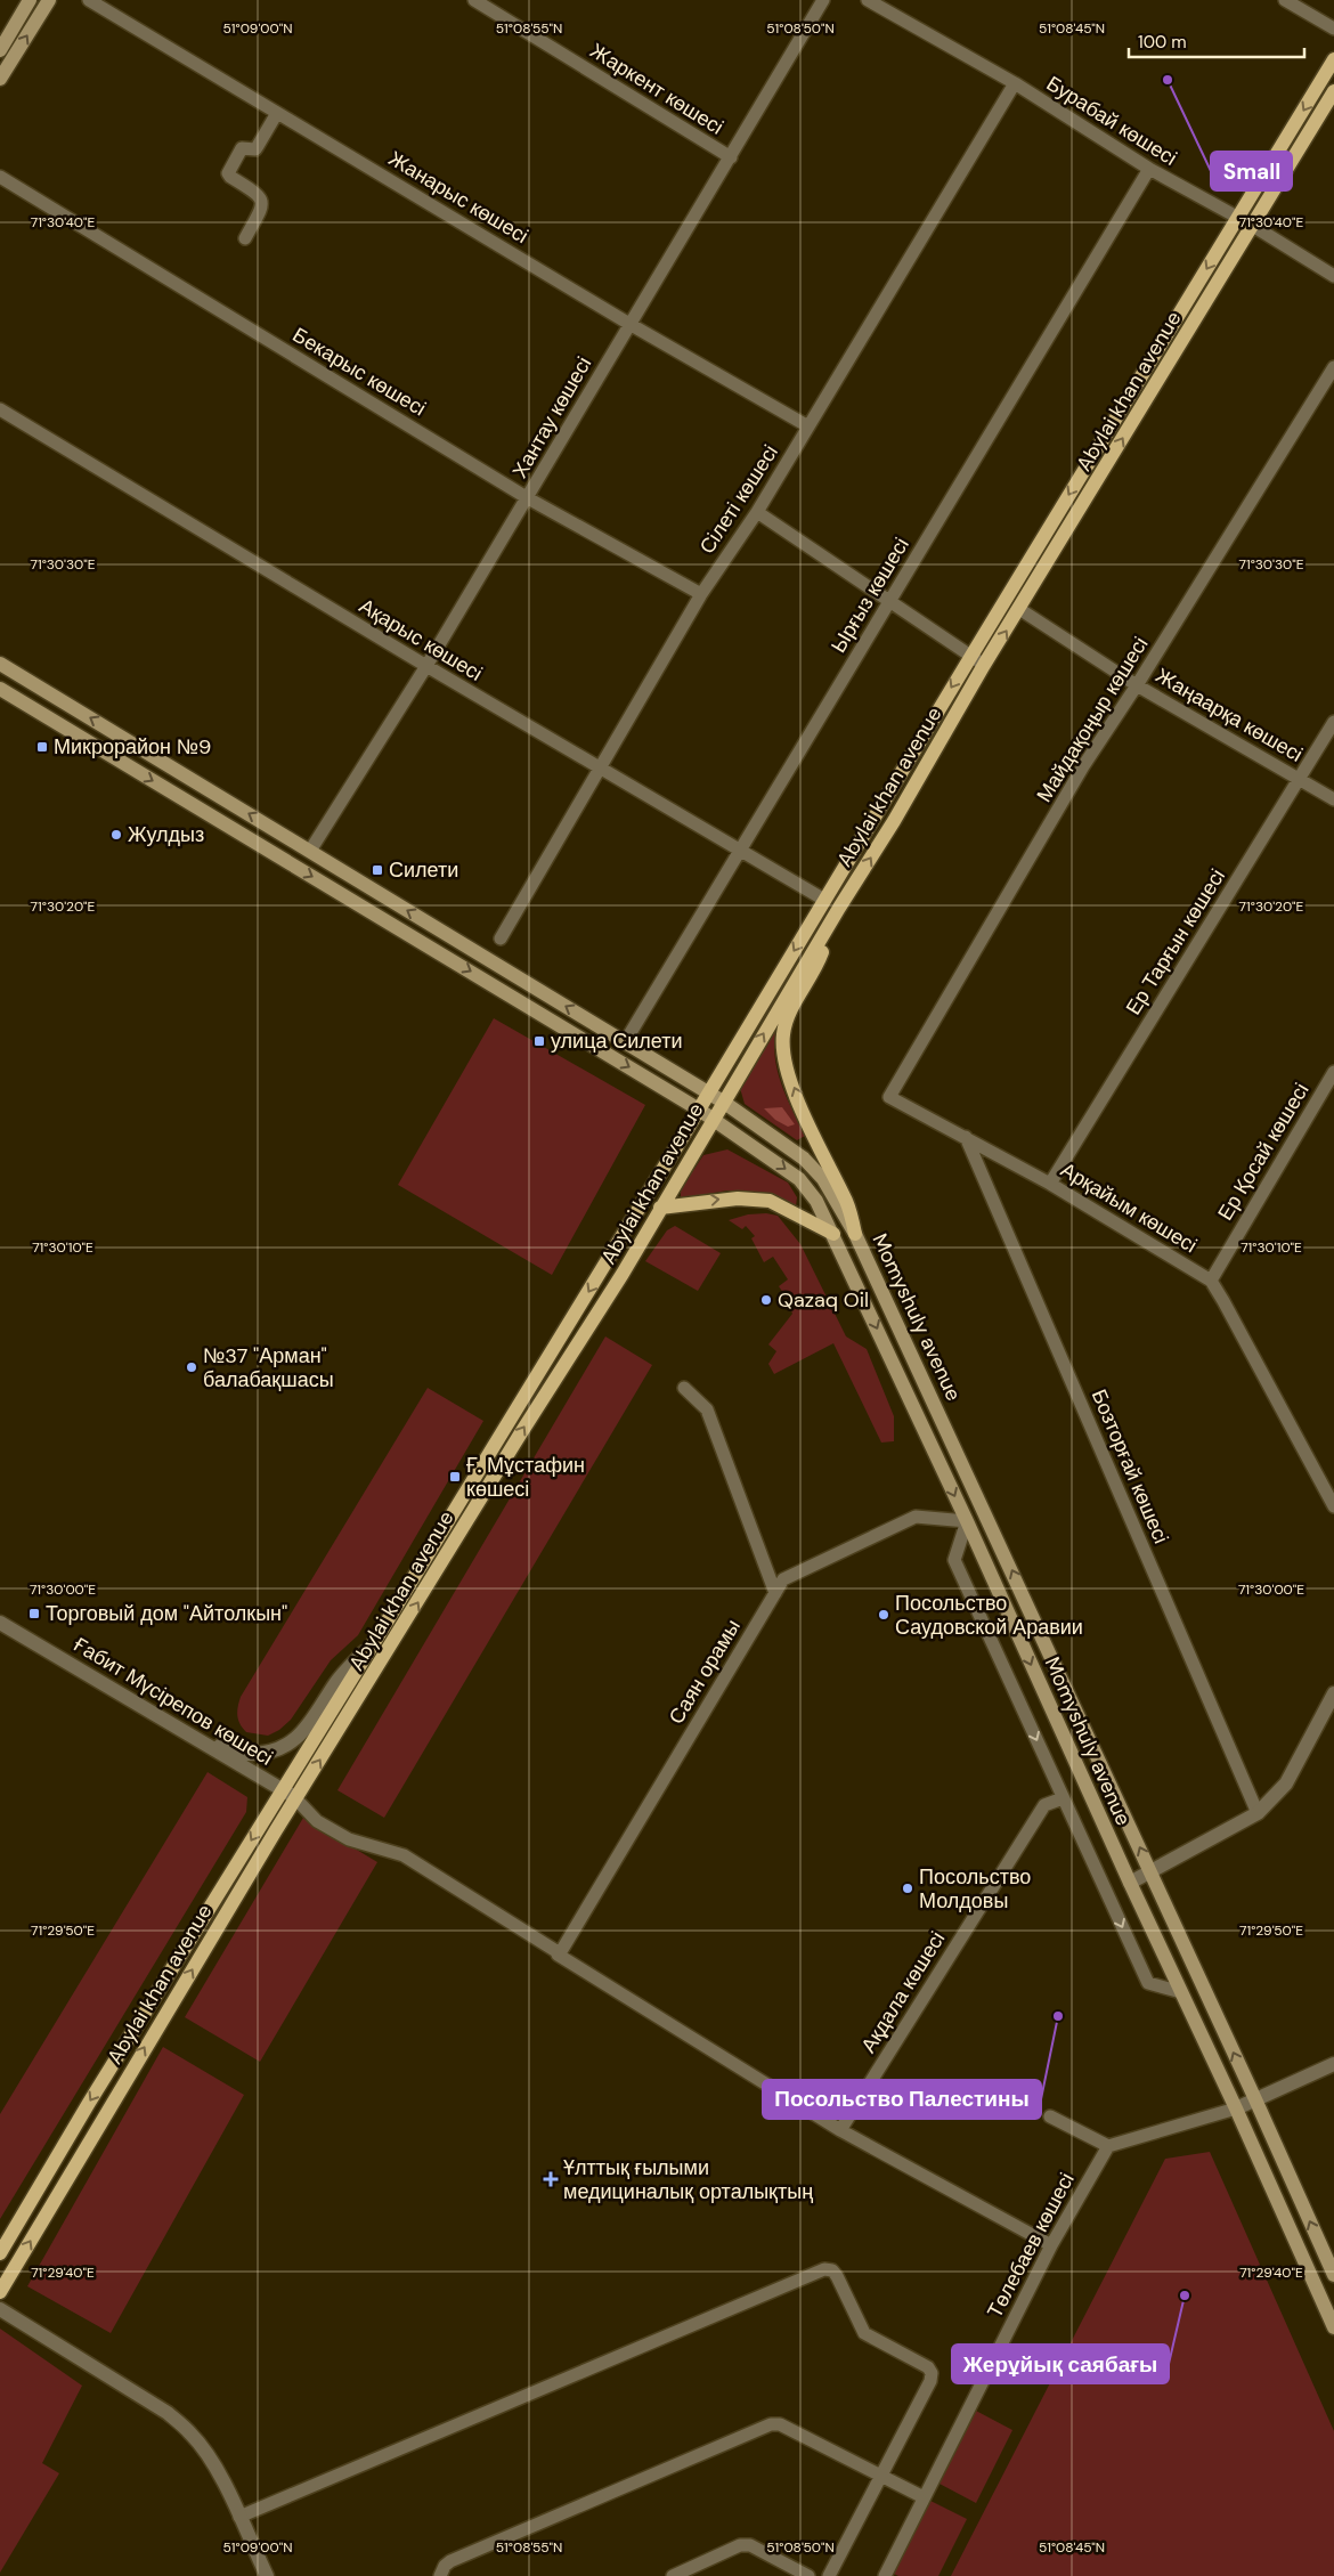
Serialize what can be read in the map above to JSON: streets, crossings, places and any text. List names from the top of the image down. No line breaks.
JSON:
{"streets":{"main road":["Abylai khan avenue","Momyshuly avenue"],"street":["Жаркент көшесі","Бурабай көшесі","Жанарыс көшесі","Бекарыс көшесі","Хантау көшесі","Сілеті көшесі","Ырғыз көшесі","Ақарыс көшесі","Жаңаарқа көшесі","Майдақоңыр көшесі","Ер Тарғын көшесі","Ер Қосай көшесі","Арқайым көшесі","Бозторғай көшесі","Саян орамы","Ғабит Мүсірепов көшесі","Ақдала көшесі","Төлебаев көшесі"]},"crossings":[["Жаркент көшесі","Хантау көшесі"],["Бурабай көшесі","Abylai khan avenue"],["Бурабай көшесі","Сілеті көшесі"],["Бурабай көшесі","Ырғыз көшесі"],["Жанарыс көшесі","Хантау көшесі"],["Жанарыс көшесі","Сілеті көшесі"],["Бекарыс көшесі","Хантау көшесі"],["Бекарыс көшесі","Сілеті көшесі"],["Abylai khan avenue","Ақарыс көшесі"],["Abylai khan avenue","Жаңаарқа көшесі"],["Abylai khan avenue","Momyshuly avenue"],["Abylai khan avenue","Ғабит Мүсірепов көшесі"],["Хантау көшесі","Ақарыс көшесі"],["Хантау көшесі","Momyshuly avenue"],["Сілеті көшесі","Ақарыс көшесі"],["Ырғыз көшесі","Ақарыс көшесі"],["Ырғыз көшесі","Momyshuly avenue"],["Жаңаарқа көшесі","Майдақоңыр көшесі"],["Жаңаарқа көшесі","Ер Тарғын көшесі"],["Майдақоңыр көшесі","Арқайым көшесі"],["Ер Тарғын көшесі","Арқайым көшесі"],["Ер Қосай көшесі","Арқайым көшесі"],["Арқайым көшесі","Бозторғай көшесі"],["Momyshuly avenue","Саян орамы"]],"places":{"other":["Small","Жулдыз","Qazaq Oil","№37 \"Арман\" балабақшасы","Посольство Саудовской Аравии","Посольство Молдовы","Посольство Палестины","Жерұйық саябағы"],"transit":["Микрорайон №9","Силети","улица Силети","Ғ. Мұстафин көшесі","Торговый дом \"Айтолкын\""],"health":["Ұлттық ғылыми медициналық орталықтың"]},"scale_bar":"100 m","coordinates":["51°09'00\"N","51°08'55\"N","51°08'50\"N","51°08'45\"N","71°30'40\"E","71°30'30\"E","71°30'20\"E","71°30'10\"E","71°30'00\"E","71°29'50\"E","71°29'40\"E"]}
